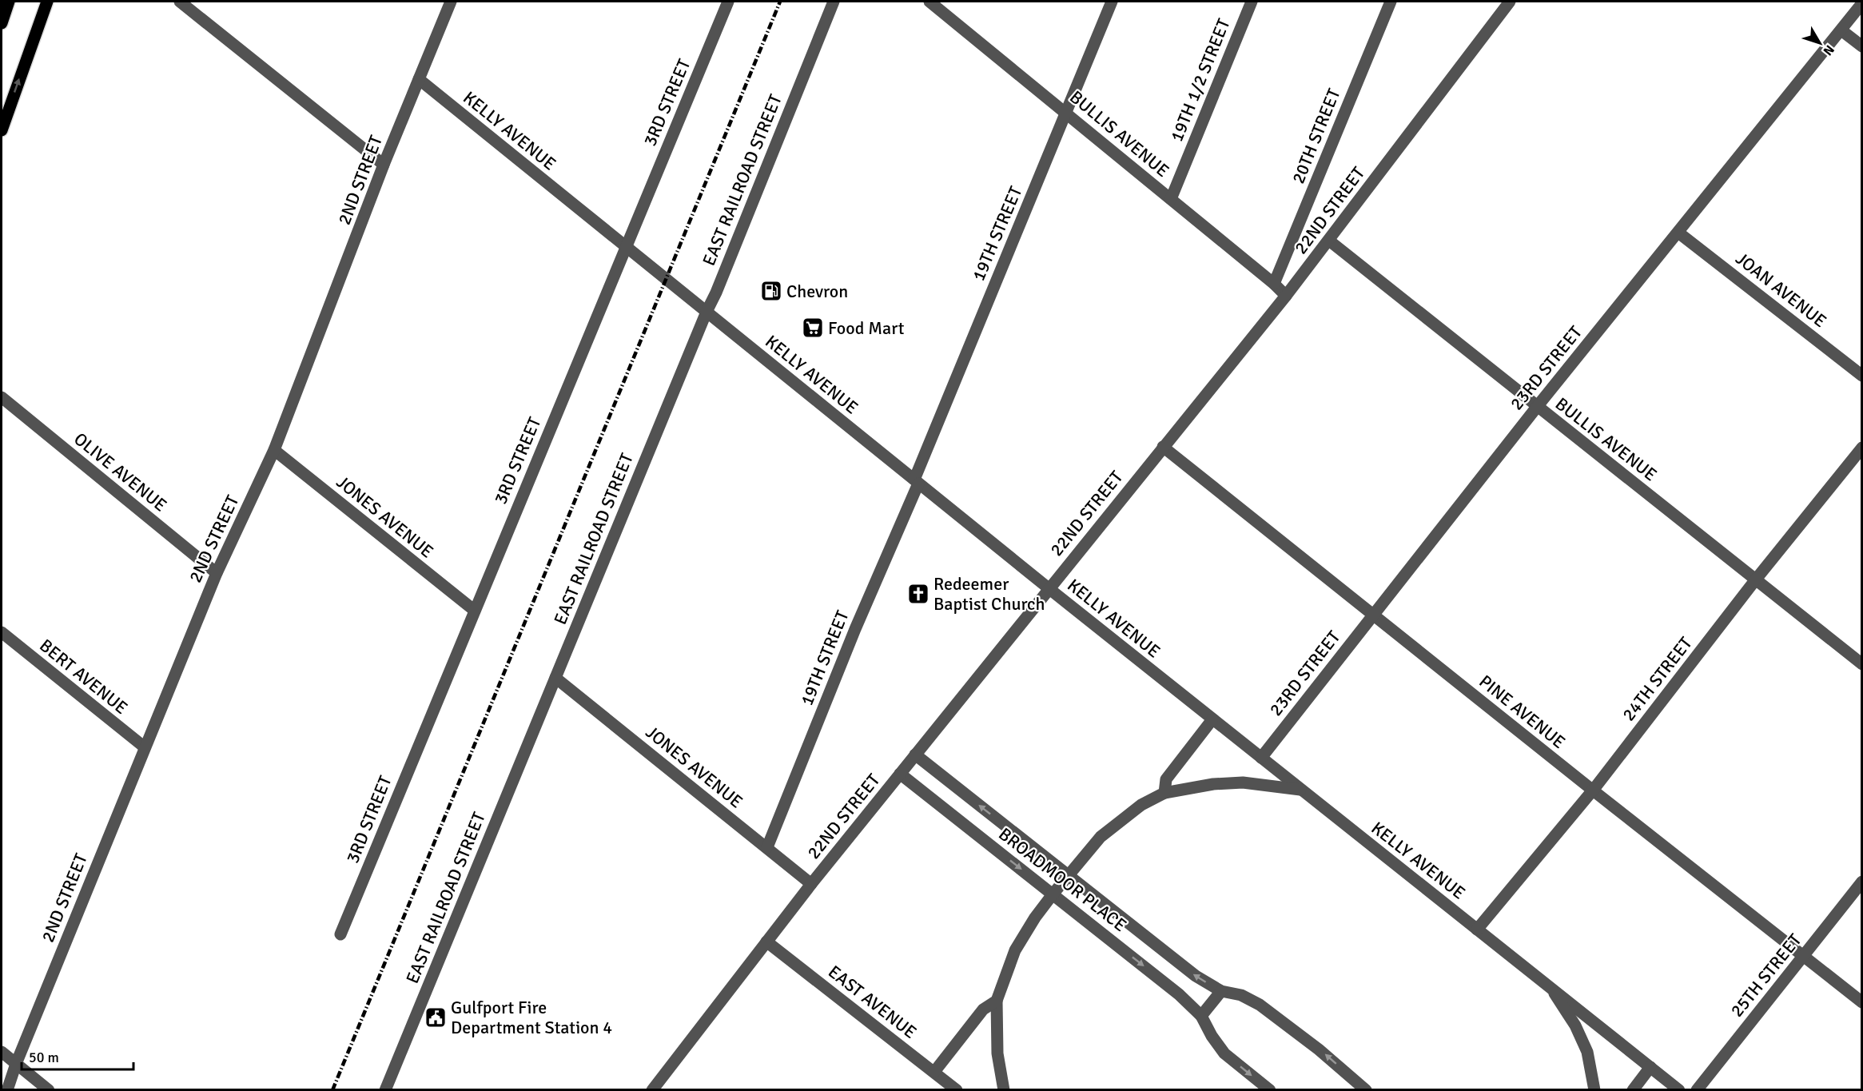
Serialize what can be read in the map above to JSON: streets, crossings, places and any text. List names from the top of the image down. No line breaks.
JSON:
{"streets":{"street":["19TH 1/2 STREET","3RD STREET","KELLY AVENUE","BULLIS AVENUE","20TH STREET","2ND STREET","EAST RAILROAD STREET","22ND STREET","19TH STREET","JOAN AVENUE","23RD STREET","OLIVE AVENUE","JONES AVENUE","BERT AVENUE","24TH STREET","PINE AVENUE","BROADMOOR PLACE","25TH STREET","EAST AVENUE"]},"crossings":[["19TH 1/2 STREET","BULLIS AVENUE"],["3RD STREET","KELLY AVENUE"],["3RD STREET","JONES AVENUE"],["KELLY AVENUE","2ND STREET"],["KELLY AVENUE","EAST RAILROAD STREET"],["KELLY AVENUE","22ND STREET"],["KELLY AVENUE","19TH STREET"],["KELLY AVENUE","23RD STREET"],["KELLY AVENUE","24TH STREET"],["BULLIS AVENUE","20TH STREET"],["BULLIS AVENUE","22ND STREET"],["BULLIS AVENUE","19TH STREET"],["BULLIS AVENUE","23RD STREET"],["BULLIS AVENUE","24TH STREET"],["2ND STREET","OLIVE AVENUE"],["2ND STREET","JONES AVENUE"],["2ND STREET","BERT AVENUE"],["EAST RAILROAD STREET","JONES AVENUE"],["22ND STREET","JONES AVENUE"],["22ND STREET","PINE AVENUE"],["22ND STREET","BROADMOOR PLACE"],["22ND STREET","EAST AVENUE"],["19TH STREET","JONES AVENUE"],["JOAN AVENUE","23RD STREET"],["23RD STREET","PINE AVENUE"],["24TH STREET","PINE AVENUE"],["PINE AVENUE","25TH STREET"]],"places":{"fuel station":["Chevron"],"supermarket":["Food Mart"],"church":["Redeemer Baptist Church"],"public building":["Gulfport Fire Department Station 4"]},"scale_bar":"50 m","north":"bottom right"}
